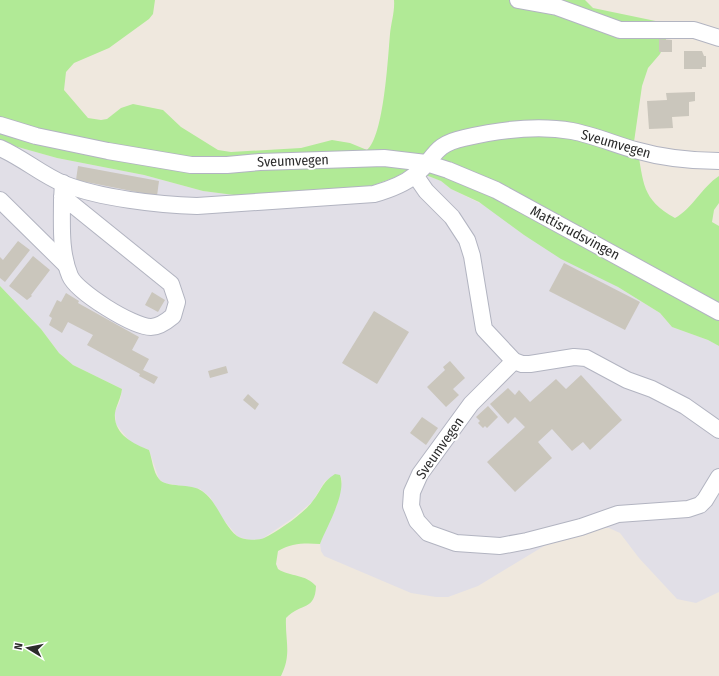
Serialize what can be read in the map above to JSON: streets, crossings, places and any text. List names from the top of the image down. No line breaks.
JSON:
{"streets":{"street":["Sveumvegen","Mattisrudsvingen"]},"crossings":[["Sveumvegen","Mattisrudsvingen"]],"north":"left"}
